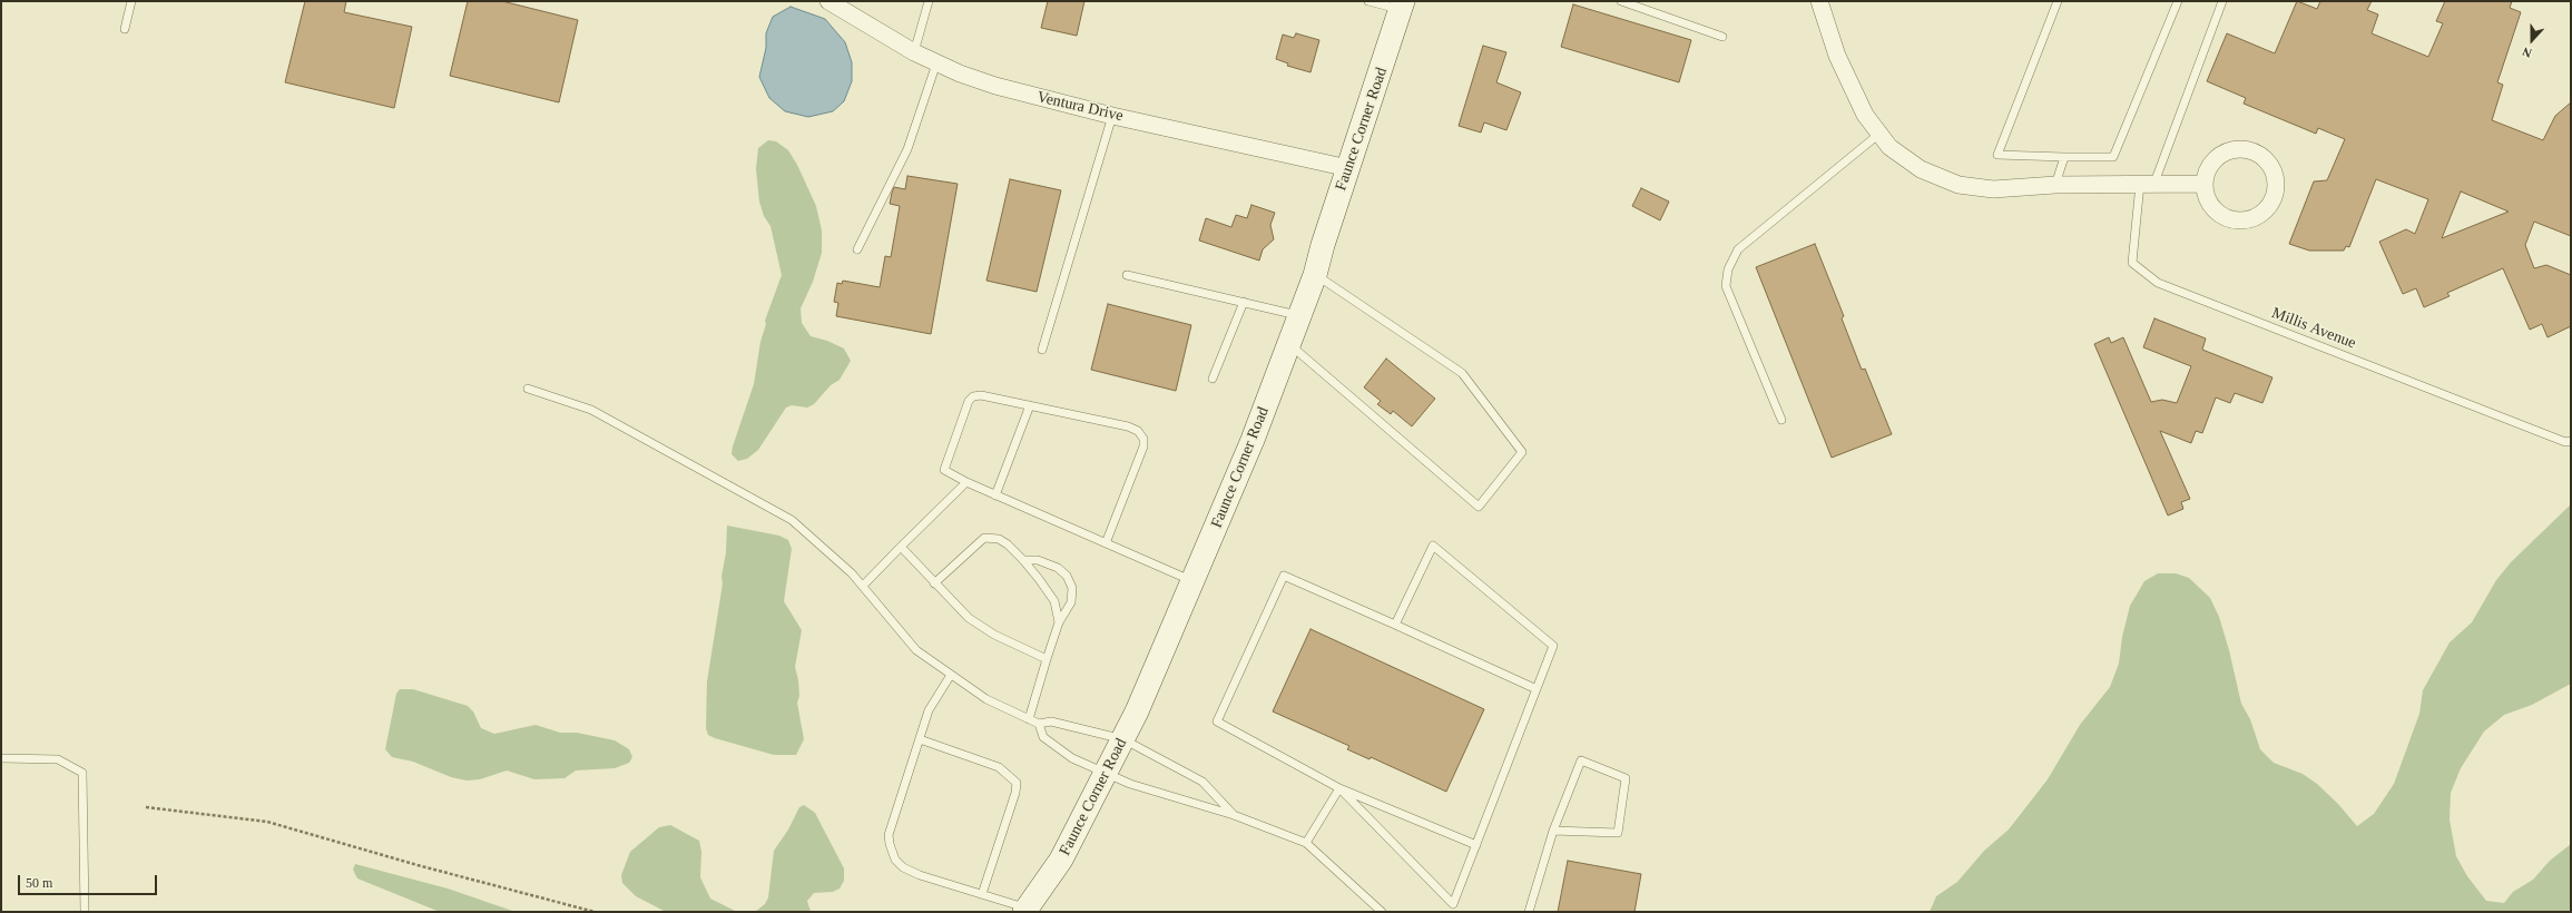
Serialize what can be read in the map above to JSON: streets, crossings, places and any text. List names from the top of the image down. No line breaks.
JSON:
{"streets":{"main road":["Faunce Corner Road"],"street":["Ventura Drive"],"lane":["Millis Avenue"]},"crossings":[["Ventura Drive","Faunce Corner Road"]],"scale_bar":"50 m","north":"bottom"}
